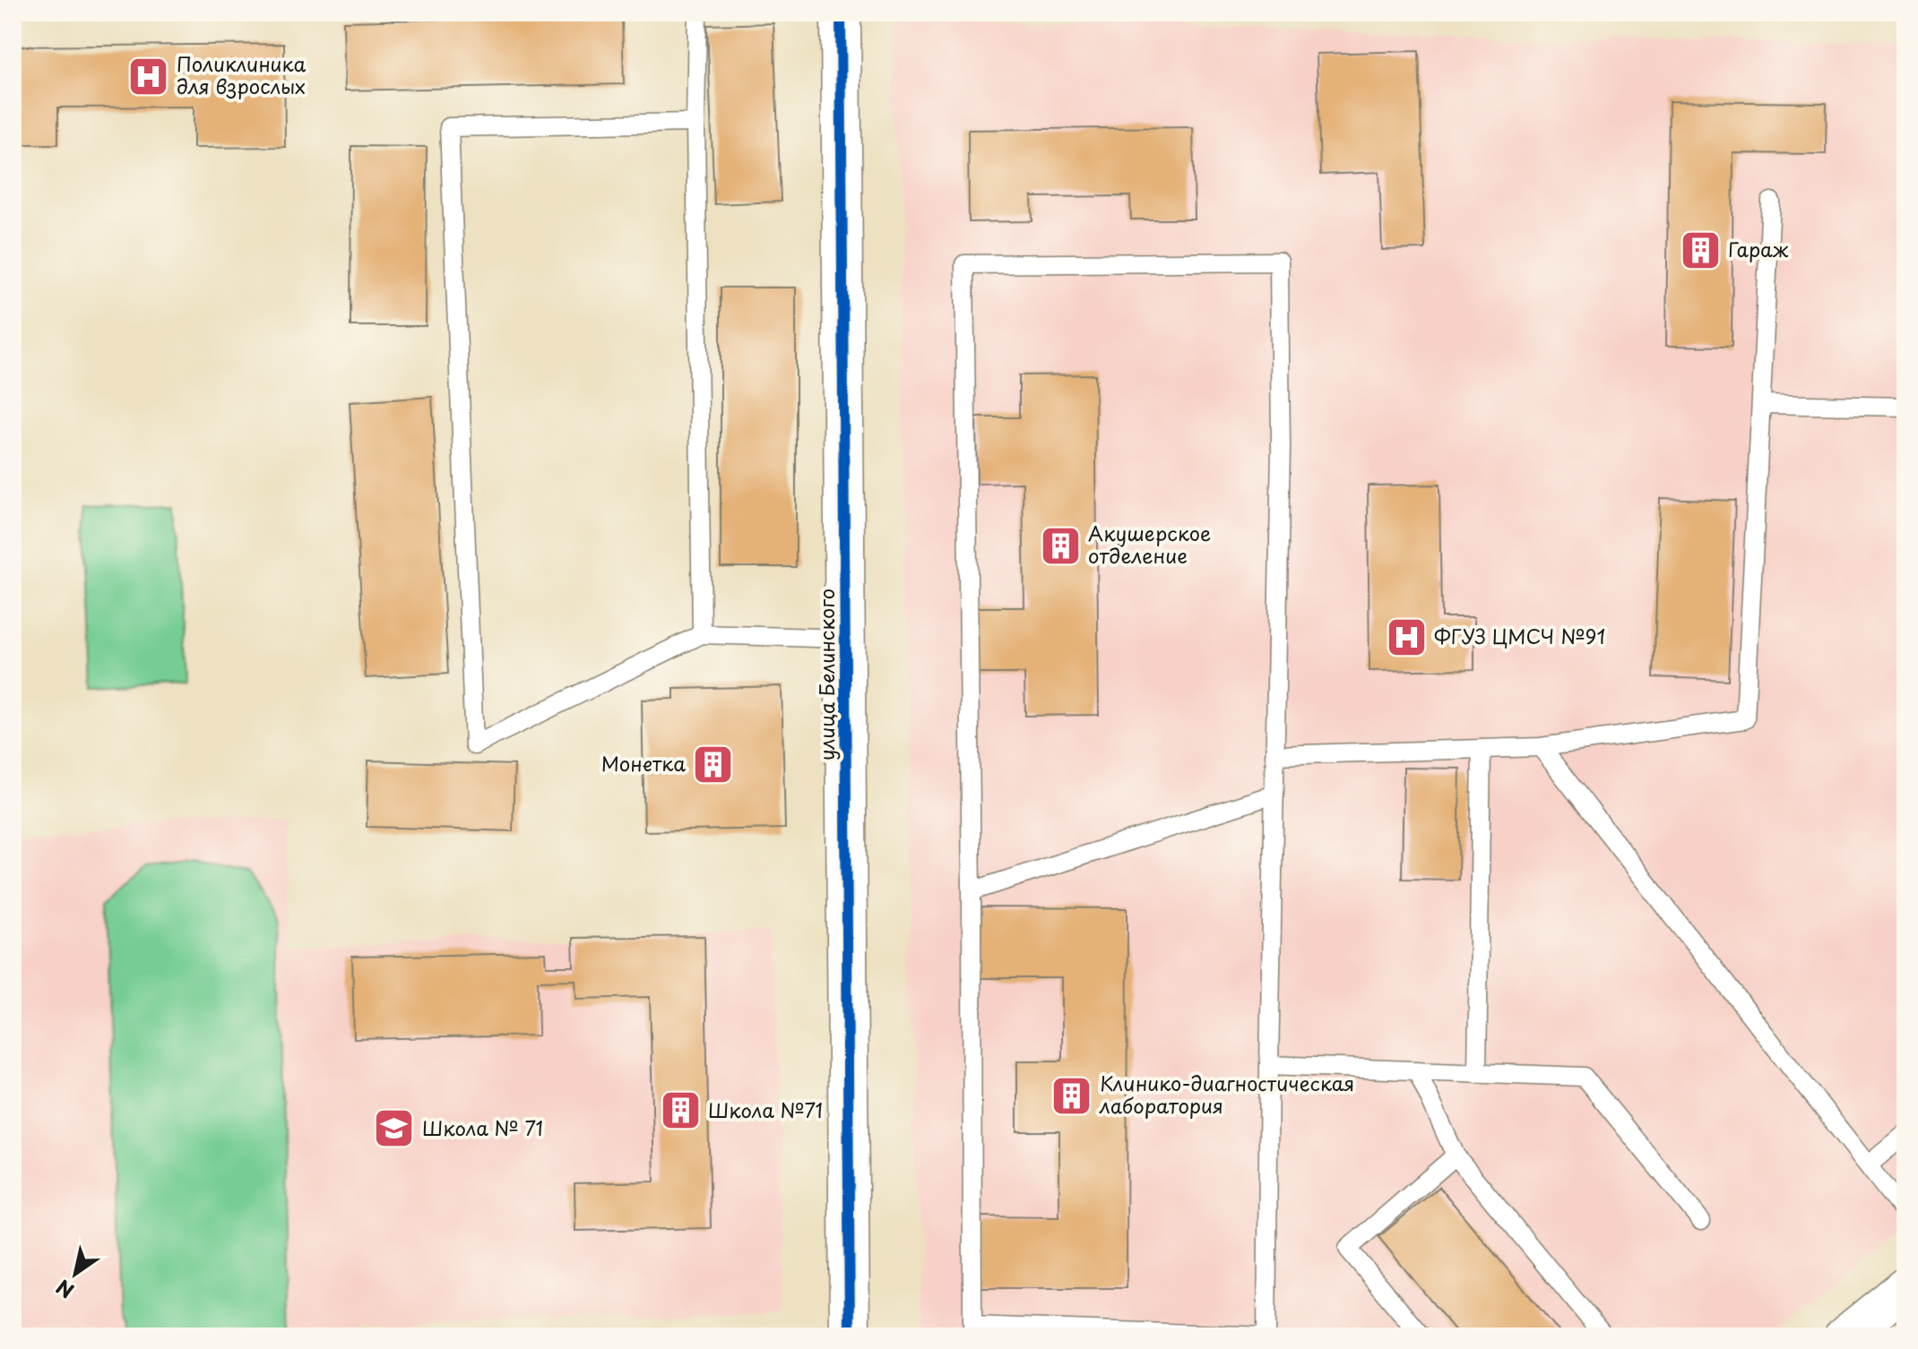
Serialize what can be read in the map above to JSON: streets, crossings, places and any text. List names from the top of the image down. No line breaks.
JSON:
{"streets":{"street":["улица Белинского"]},"places":{"hospital":["Поликлиника для взрослых","ФГУЗ ЦМСЧ №91"],"building":["Гараж","Акушерское отделение","Монетка","Клинико-диагностическая лаборатория","Школа №71"],"school or university":["Школа № 71"]},"north":"bottom left"}
